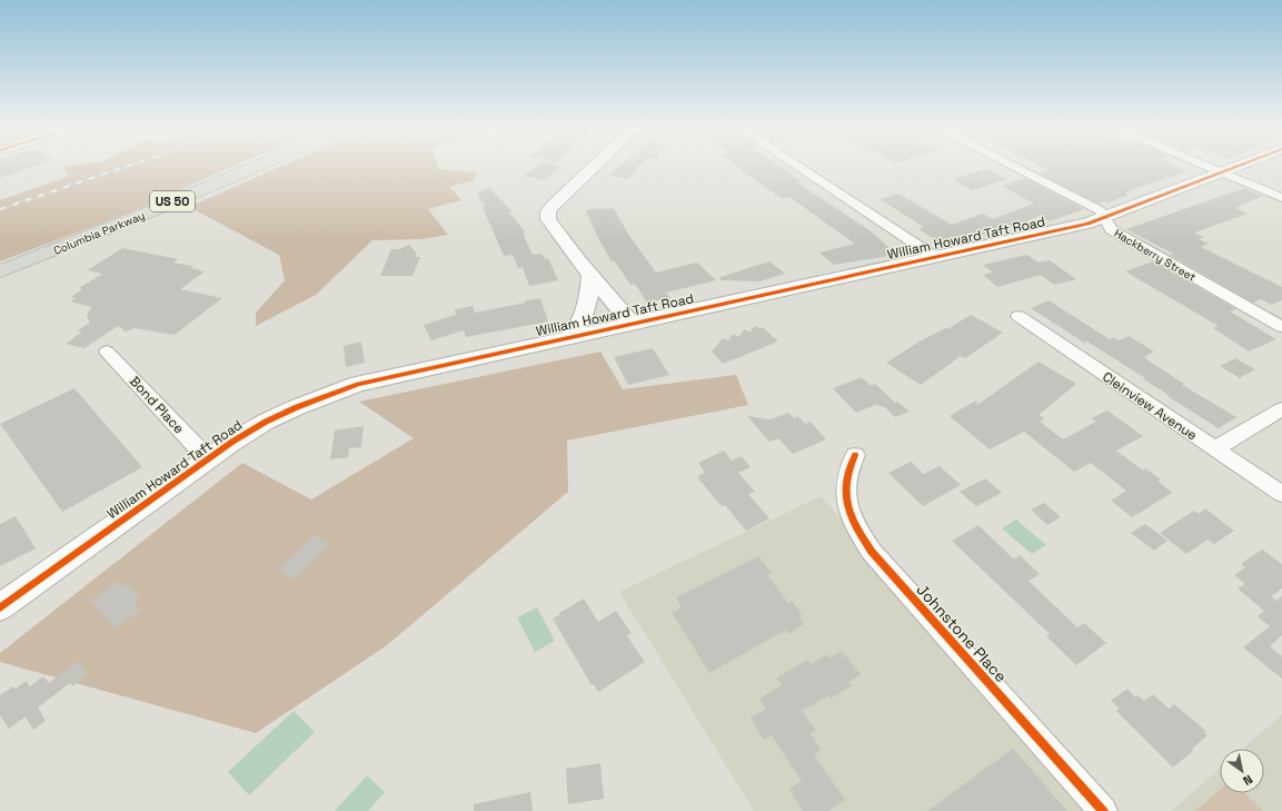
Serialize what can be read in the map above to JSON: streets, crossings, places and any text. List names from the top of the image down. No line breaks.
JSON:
{"streets":{"highway":["US 50","Columbia Parkway"],"street":["William Howard Taft Road","Hackberry Street","Bond Place","Cleinview Avenue","Johnstone Place"]},"crossings":[["William Howard Taft Road","Hackberry Street"],["William Howard Taft Road","Bond Place"]],"north":"bottom right"}
